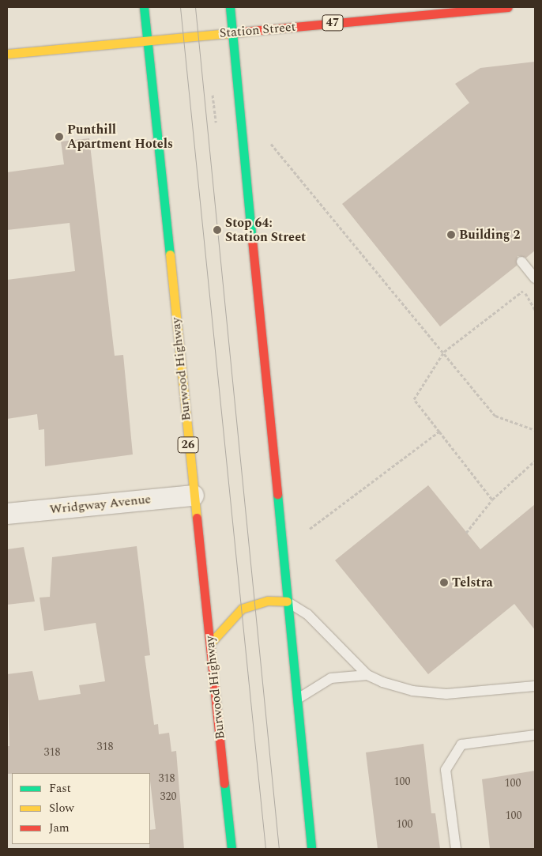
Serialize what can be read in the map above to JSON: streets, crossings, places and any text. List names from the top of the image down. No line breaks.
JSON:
{"streets":{"main road":["47","Station Street","Burwood Highway","26"],"street":["Wridgway Avenue"]},"crossings":[["Station Street","Burwood Highway"],["Burwood Highway","Wridgway Avenue"]],"places":["Punthill Apartment Hotels","Stop 64: Station Street","Building 2","Telstra"],"house_numbers":["318","318","318","100","100","320","100","100"],"legend":["Fast","Slow","Jam"]}
